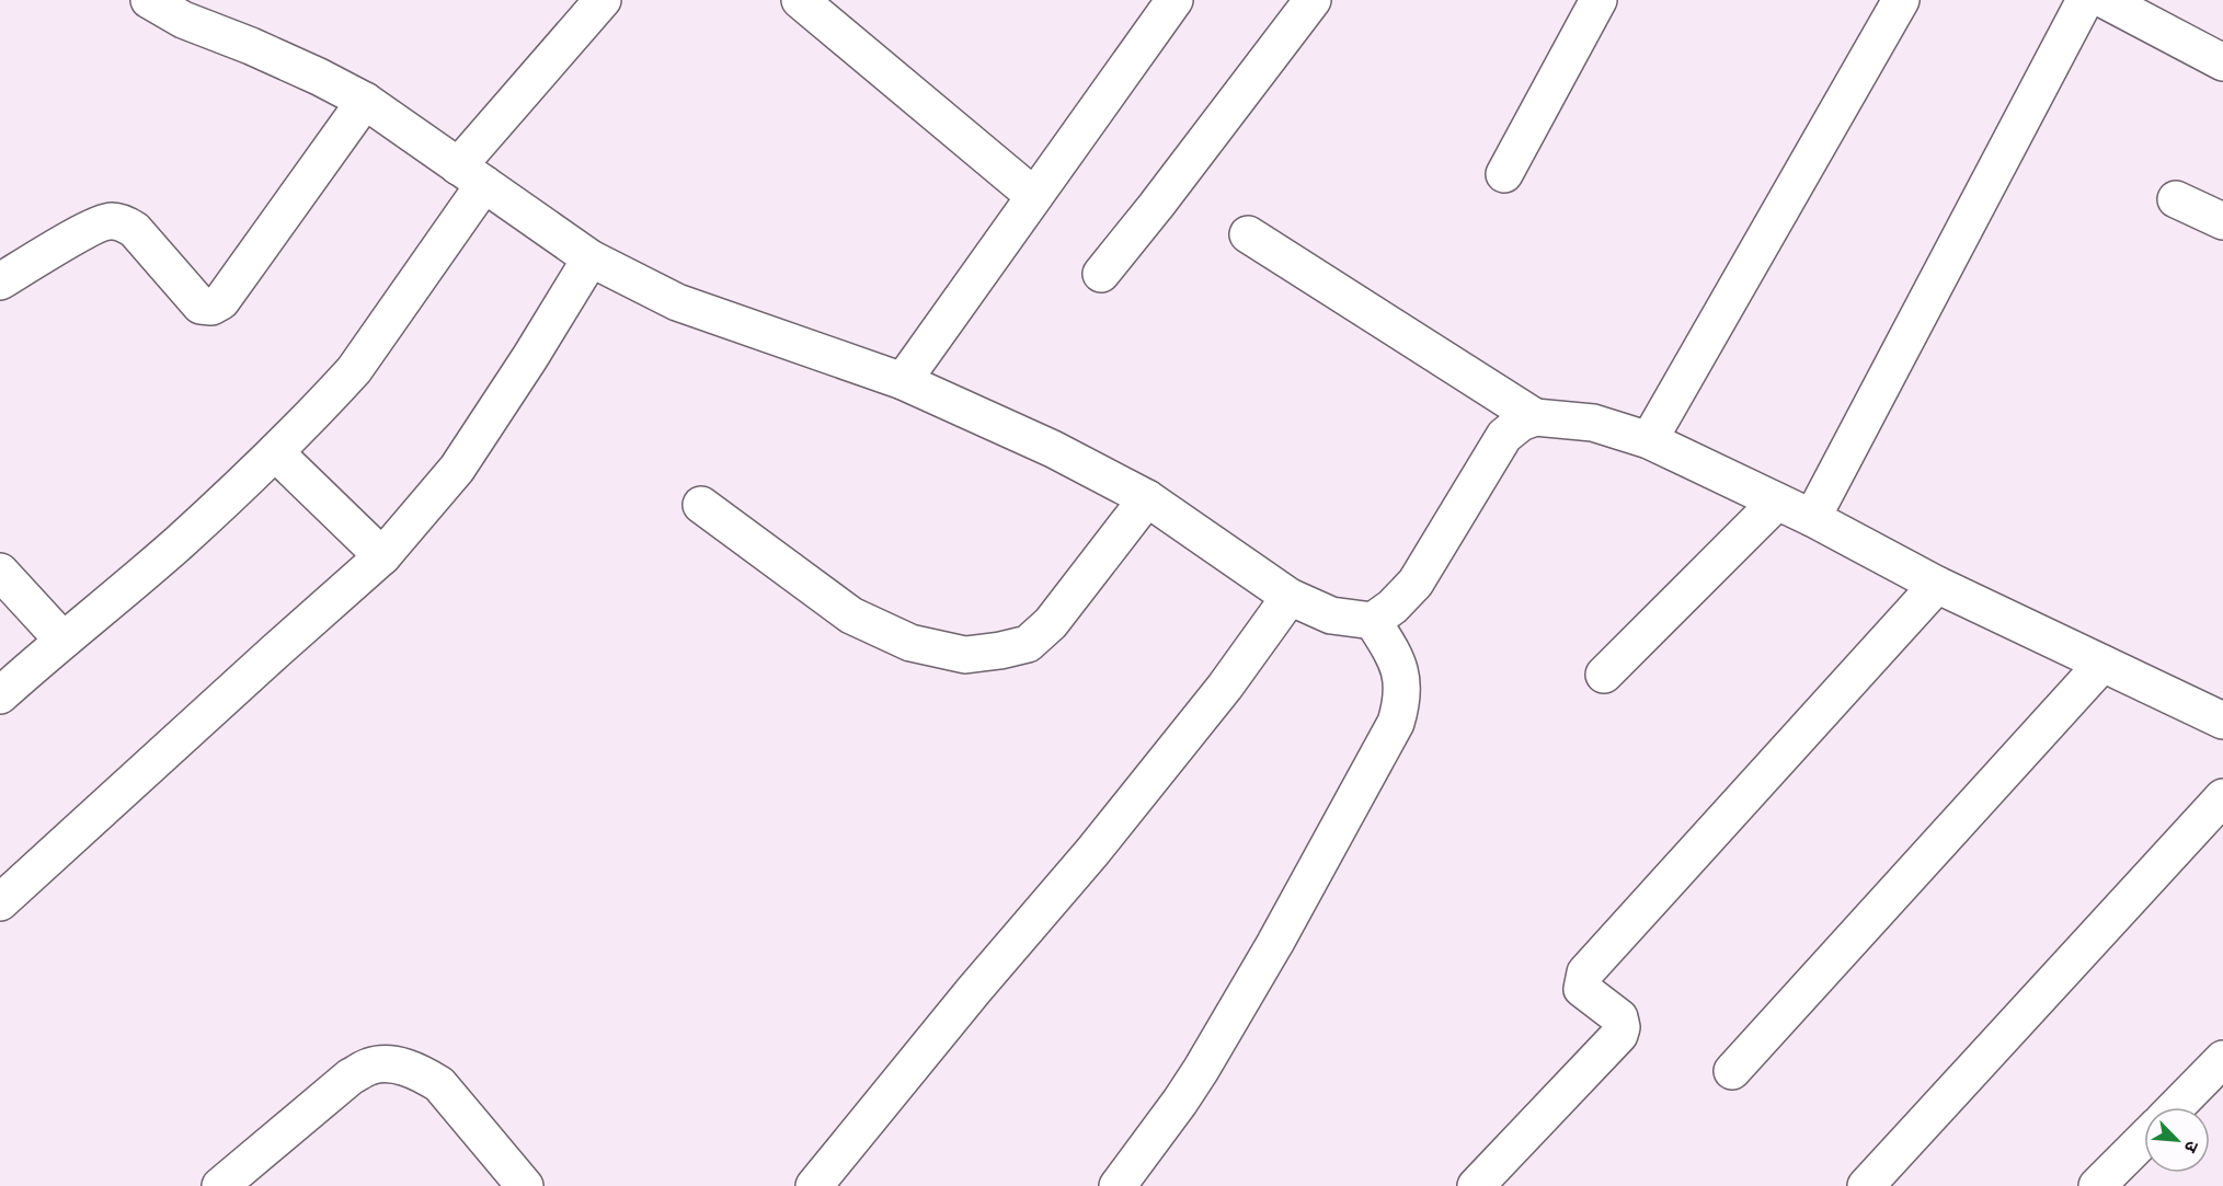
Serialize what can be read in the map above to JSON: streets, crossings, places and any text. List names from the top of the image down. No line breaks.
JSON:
{"north":"bottom right"}
